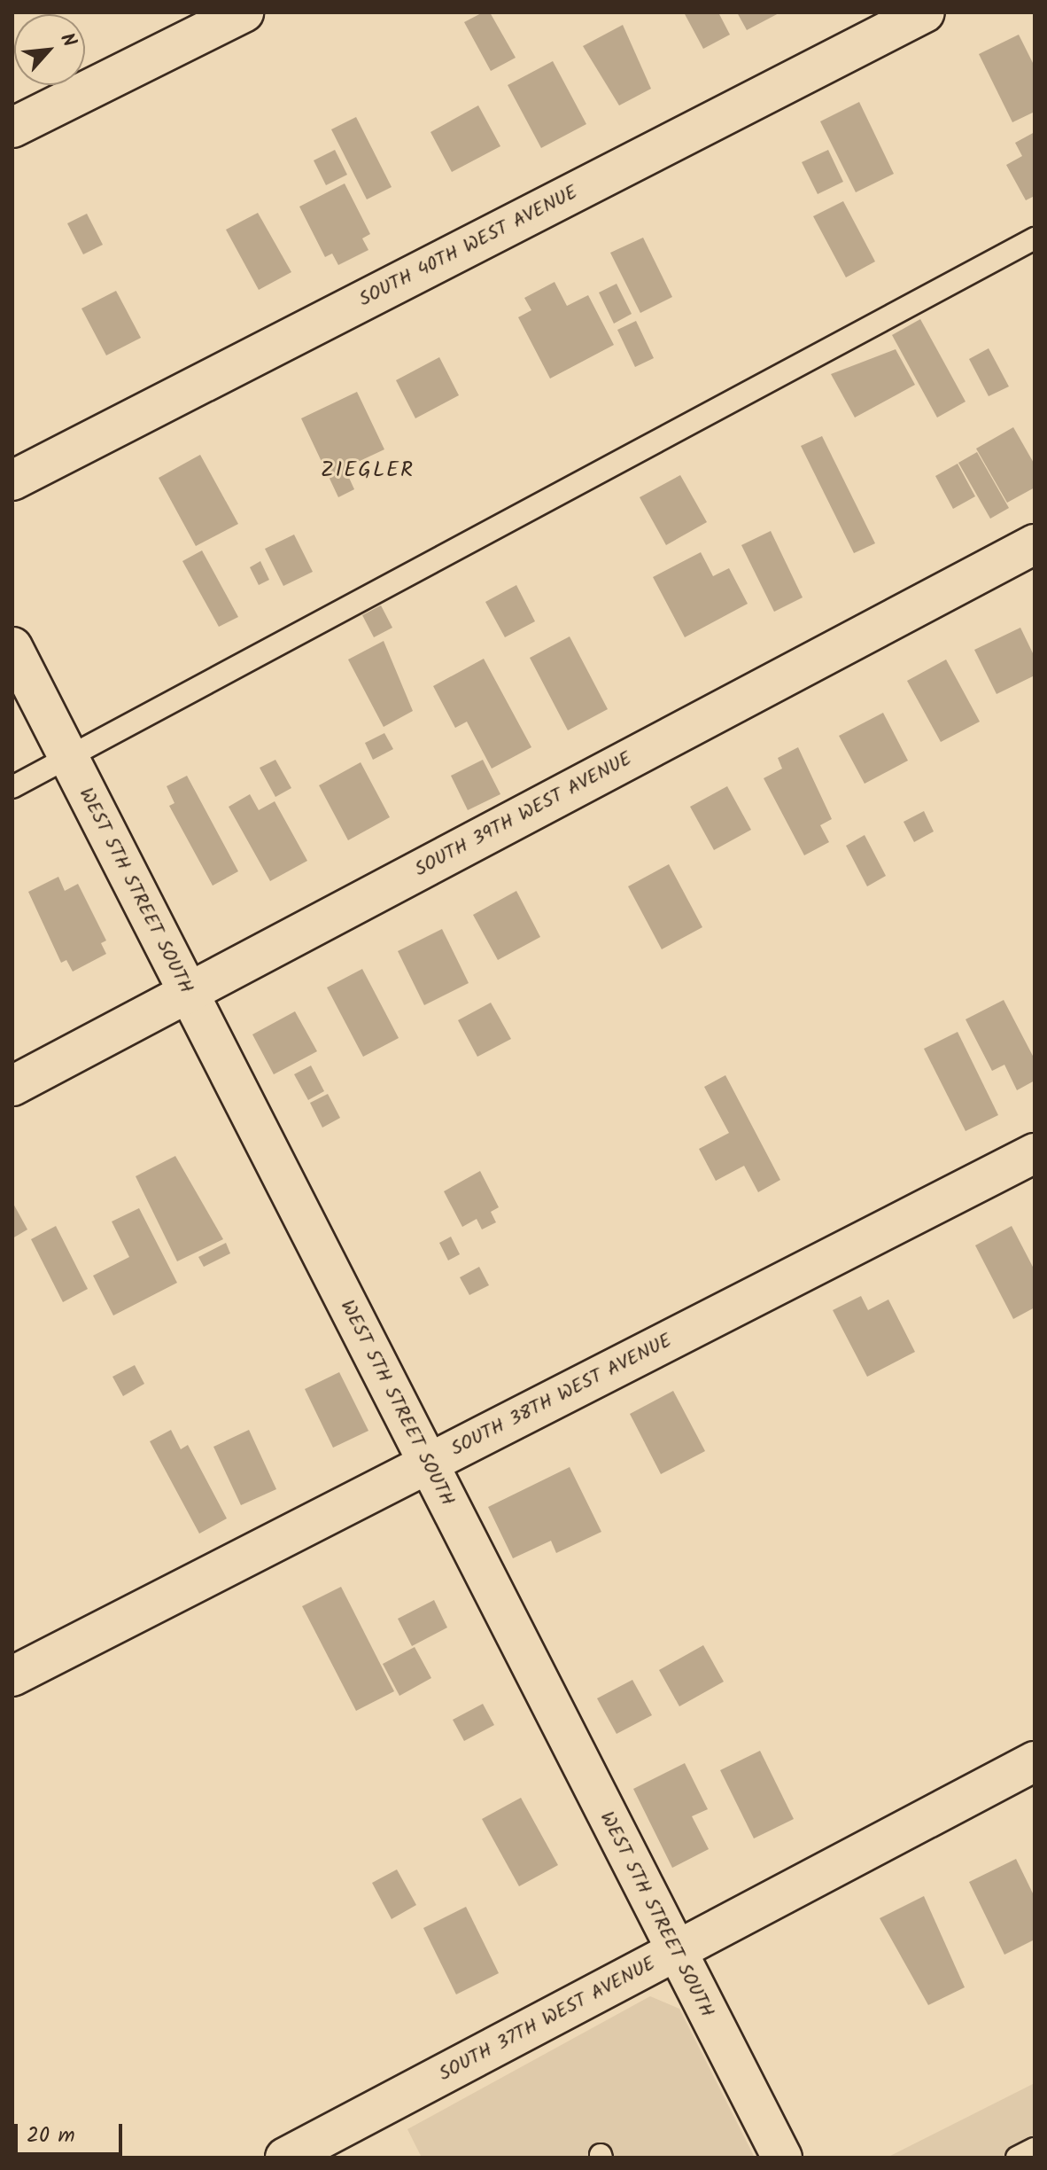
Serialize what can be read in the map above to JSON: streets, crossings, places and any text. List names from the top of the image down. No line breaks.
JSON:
{"streets":{"street":["SOUTH 40TH WEST AVENUE","SOUTH 39TH WEST AVENUE","WEST 5TH STREET SOUTH","SOUTH 38TH WEST AVENUE","SOUTH 37TH WEST AVENUE"]},"crossings":[["SOUTH 39TH WEST AVENUE","WEST 5TH STREET SOUTH"],["WEST 5TH STREET SOUTH","SOUTH 38TH WEST AVENUE"],["WEST 5TH STREET SOUTH","SOUTH 37TH WEST AVENUE"]],"districts":["ZIEGLER"],"scale_bar":"20 m","north":"top right"}
